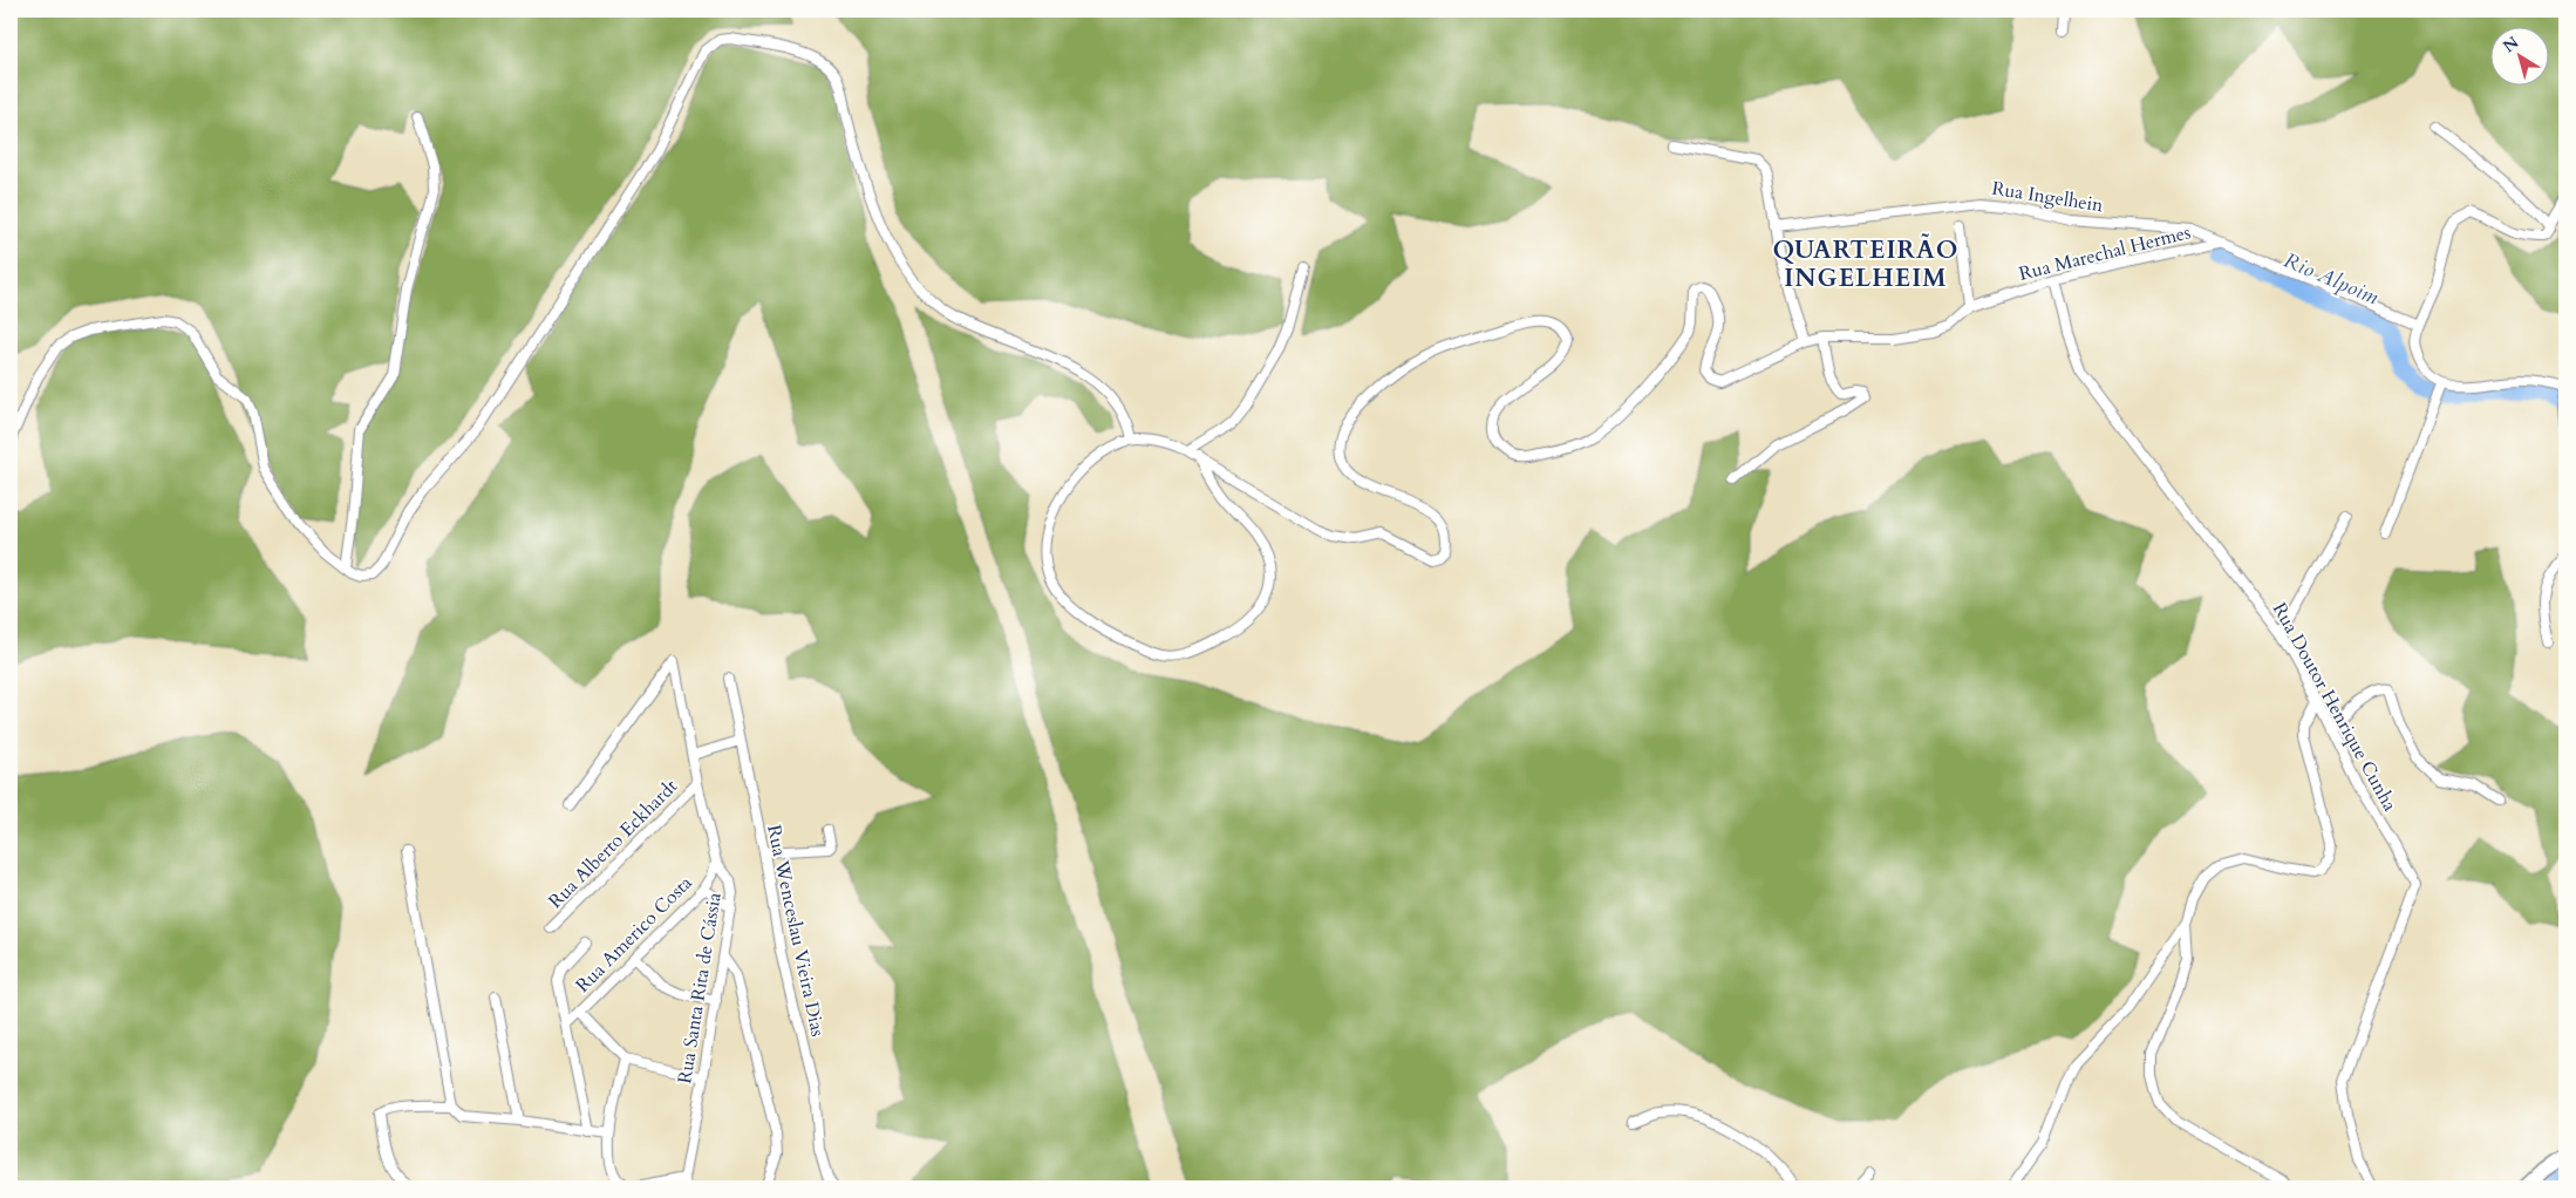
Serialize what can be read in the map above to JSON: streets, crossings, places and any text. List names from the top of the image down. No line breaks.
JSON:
{"streets":{"street":["Rua Ingelhein","Rua Marechal Hermes","Rua Doutor Henrique Cunha","Rua Alberto Eckhardt","Rua Wenceslau Vieira Dias","Rua Americo Costa","Rua Santa Rita de Cássia"]},"crossings":[["Rua Ingelhein","Rua Marechal Hermes"],["Rua Marechal Hermes","Rua Doutor Henrique Cunha"],["Rua Alberto Eckhardt","Rua Santa Rita de Cássia"],["Rua Americo Costa","Rua Santa Rita de Cássia"]],"districts":["QUARTEIRÃO INGELHEIM"],"water":["Rio Alpoim"],"north":"top left"}
